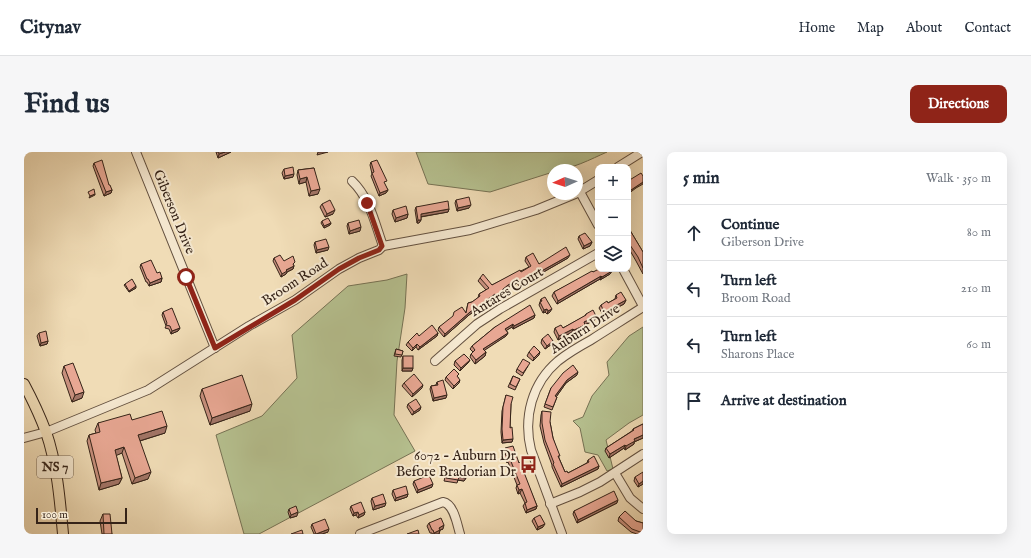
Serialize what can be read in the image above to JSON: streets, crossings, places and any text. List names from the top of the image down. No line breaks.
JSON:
{"streets":{"main road":["NS 7"],"street":["Giberson Drive","Broom Road","Antares Court","Auburn Drive"]},"crossings":[["Giberson Drive","Broom Road"],["Broom Road","NS 7"]],"places":{"bus stop":["6072 - Auburn Dr Before Bradorian Dr"]},"scale_bar":"100 m","north":"left","page":{"header":"Citynav","nav":["Home","Map","About","Contact"],"buttons":"Directions","title":"Find us","heading":["5 min","Walk · 350 m"],"map_buttons":["+","−"],"list":[["Continue","Giberson Drive","80 m"],["Turn left","Broom Road","210 m"],["Turn left","Sharons Place","60 m"],"Arrive at destination"],"scale":"100 m"}}
